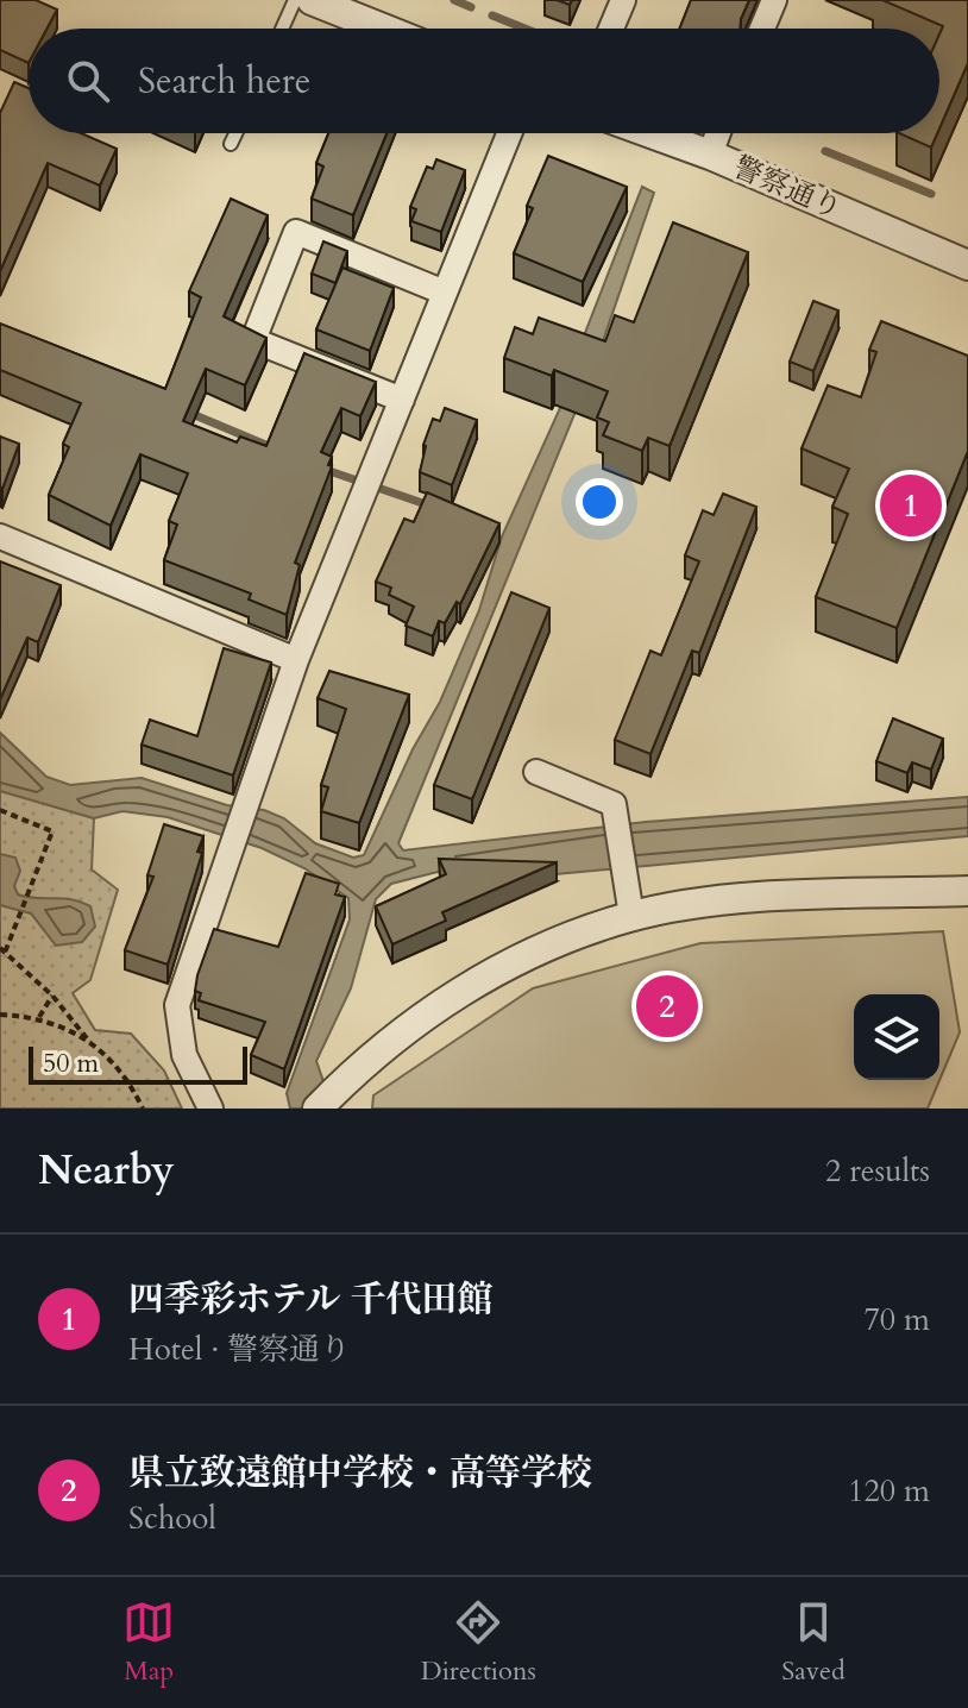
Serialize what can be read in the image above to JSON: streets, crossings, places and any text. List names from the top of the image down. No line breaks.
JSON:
{"streets":{"street":["警察通り"]},"scale_bar":"50 m","page":{"search":"Search here","pins":["1","2"],"scale":"50 m","heading":["Nearby","2 results"],"list":[{"mark":"1","name":"四季彩ホテル 千代田館","note":"Hotel · 警察通り","value":"70 m"},{"mark":"2","name":"県立致遠館中学校・高等学校","note":"School","value":"120 m"}],"nav":["Map","Directions","Saved"]}}
